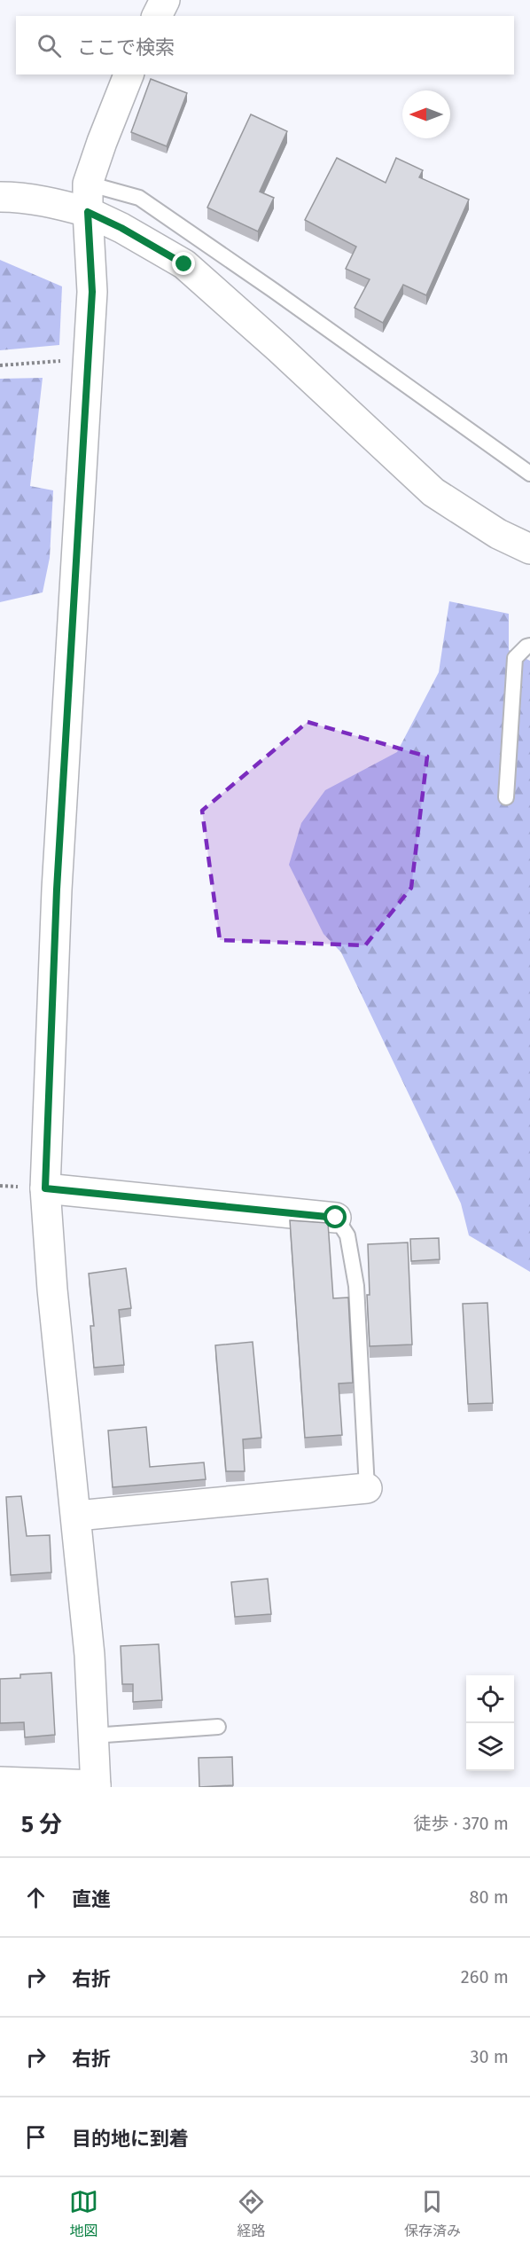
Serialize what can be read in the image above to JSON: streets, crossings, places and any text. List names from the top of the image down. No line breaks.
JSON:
{"north":"left","page":{"search":"ここで検索","heading":["5 分","徒歩 · 370 m"],"list":[["直進","80 m"],["右折","260 m"],["右折","30 m"],"目的地に到着"],"nav":["地図","経路","保存済み"]}}
